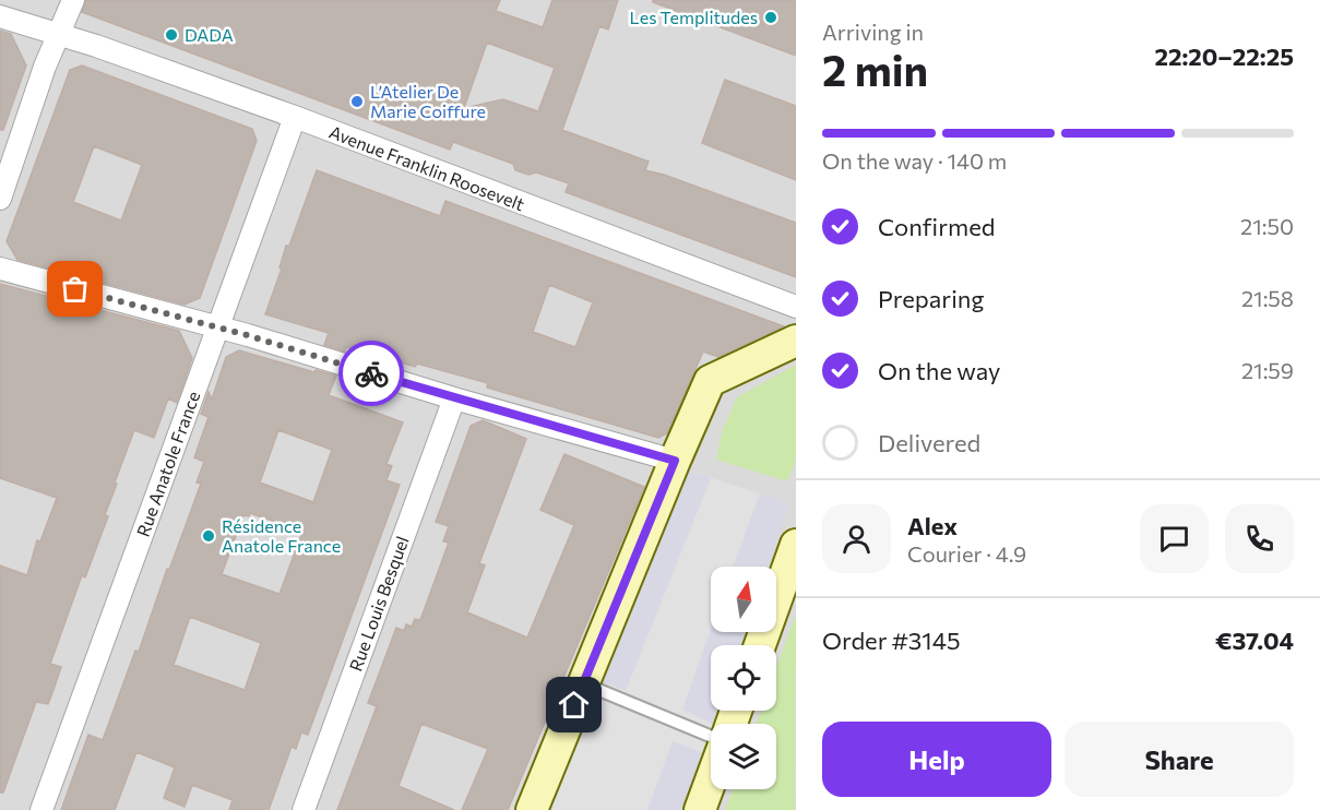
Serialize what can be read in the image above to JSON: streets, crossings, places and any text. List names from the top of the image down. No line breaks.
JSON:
{"streets":{"street":["Avenue Franklin Roosevelt","Rue Anatole France","Rue Louis Besquel"]},"crossings":[["Avenue Franklin Roosevelt","Rue Anatole France"]],"places":["Les Templitudes","DADA","L’Atelier De Marie Coiffure","Résidence Anatole France"],"north":"top","page":{"heading":["2 min","Arriving in","22:20–22:25"],"panel":["Alex","Courier · 4.9","Order #3145","€37.04"],"bar":"On the way · 140 m","list":[["Confirmed","21:50"],["Preparing","21:58"],["On the way","21:59"],"Delivered"],"buttons":["Help","Share"]}}
